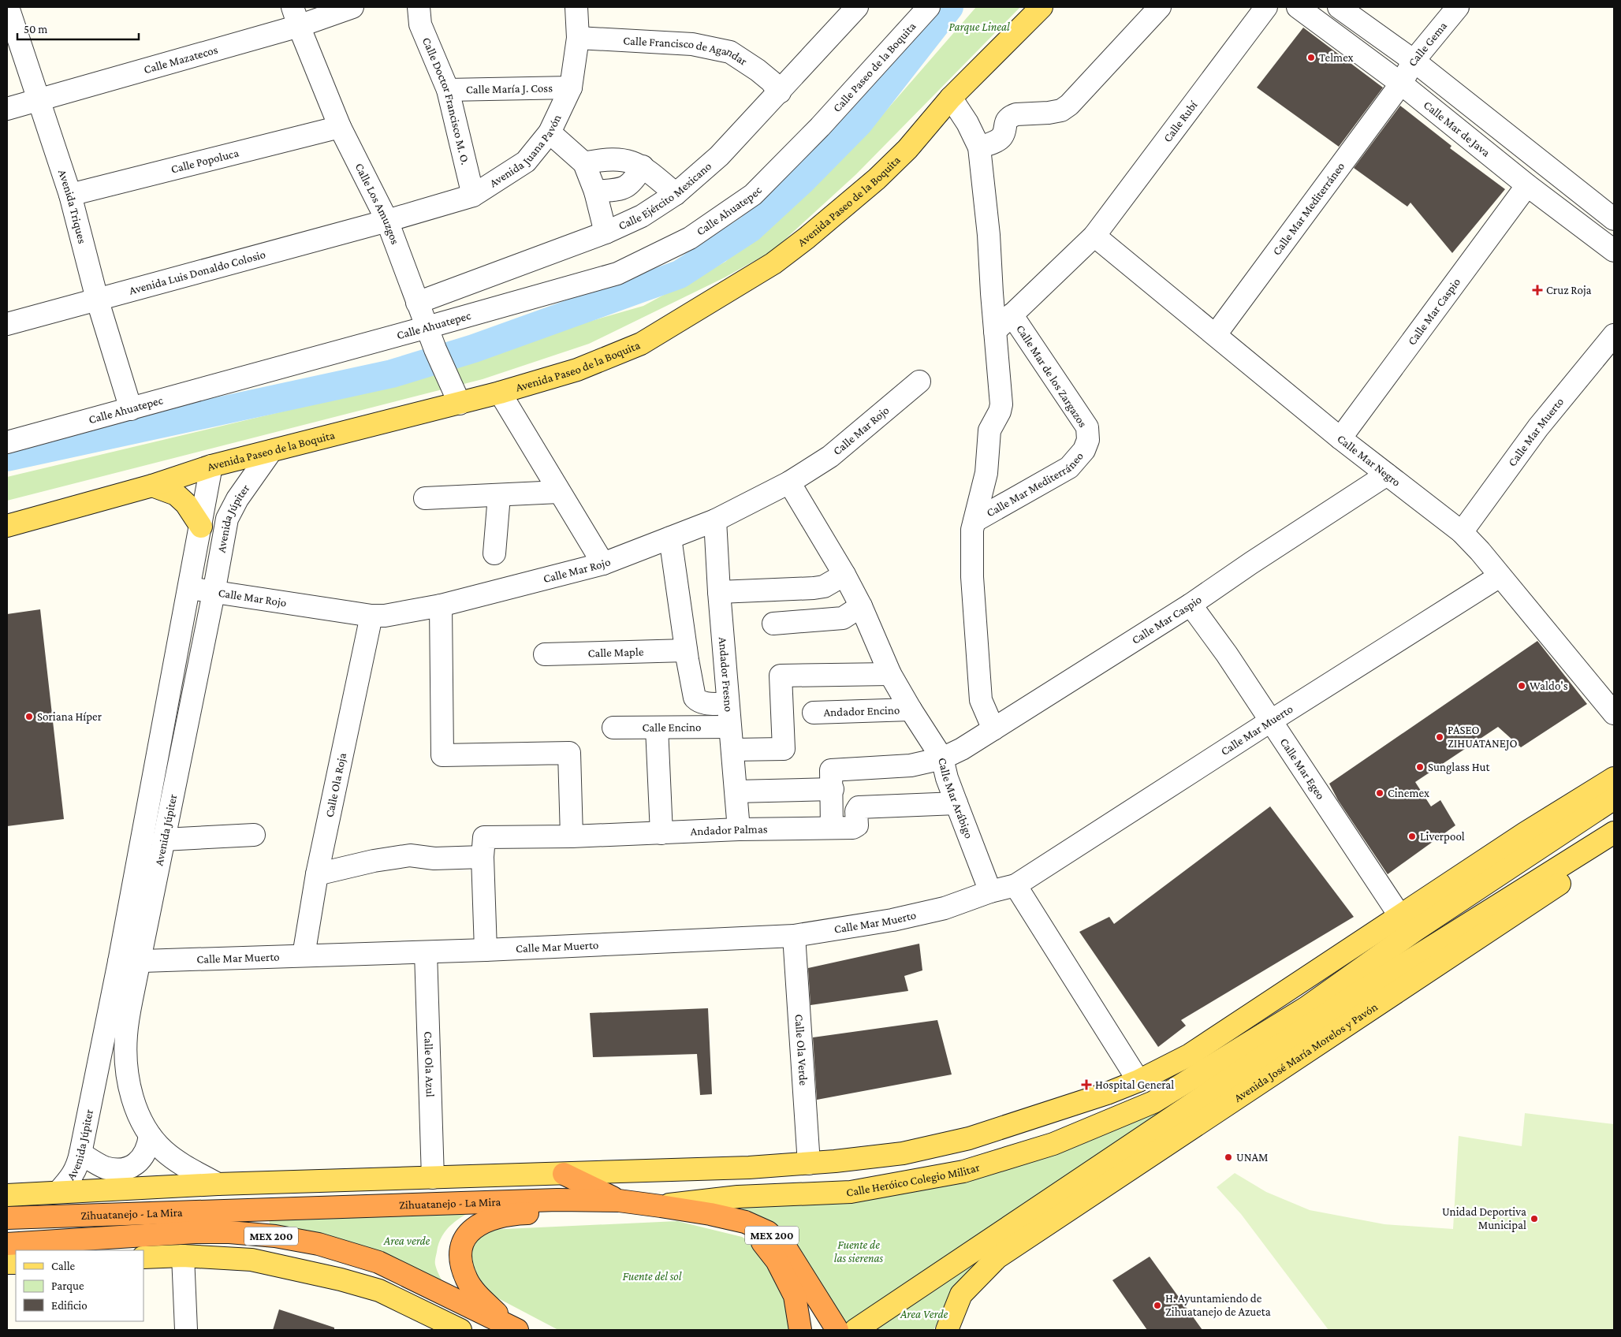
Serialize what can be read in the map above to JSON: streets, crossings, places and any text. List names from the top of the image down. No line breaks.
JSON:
{"streets":{"highway":["Zihuatanejo - La Mira","MEX 200"],"main road":["Avenida Paseo de la Boquita","Avenida José María Morelos y Pavón","Calle Heróico Colegio Militar"],"street":["Calle Gema","Calle Francisco de Agandar","Calle Mazatecos","Calle Paseo de la Boquita","Calle María J. Coss","Calle Doctor Francisco M. O.","Calle Rubí","Calle Mar de Java","Avenida Juana Pavón","Calle Popoluca","Calle Ejército Mexicano","Calle Los Amuzgos","Avenida Triques","Calle Mar Mediterráneo","Calle Ahuatepec","Avenida Luis Donaldo Colosio","Calle Mar Caspio","Calle Mar de los Zargazos","Calle Mar Rojo","Calle Mar Muerto","Calle Mar Negro","Avenida Júpiter","Calle Maple","Andador Fresno","Andador Encino","Calle Encino","Calle Mar Egeo","Calle Ola Roja","Calle Mar Arábigo","Andador Palmas","Calle Ola Verde","Calle Ola Azul"]},"crossings":[["Calle Gema","Calle Mar de Java"],["Calle Gema","Calle Mar Mediterráneo"],["Calle Francisco de Agandar","Avenida Juana Pavón"],["Calle Francisco de Agandar","Calle Ejército Mexicano"],["Calle Mazatecos","Calle Los Amuzgos"],["Calle Mazatecos","Avenida Triques"],["Calle Paseo de la Boquita","Calle Ahuatepec"],["Calle María J. Coss","Calle Doctor Francisco M. O."],["Calle María J. Coss","Avenida Juana Pavón"],["Calle Doctor Francisco M. O.","Avenida Juana Pavón"],["Calle Rubí","Calle Mar Negro"],["Calle Mar de Java","Calle Mar Mediterráneo"],["Calle Mar de Java","Calle Mar Caspio"],["Avenida Juana Pavón","Calle Los Amuzgos"],["Avenida Juana Pavón","Avenida Luis Donaldo Colosio"],["Calle Popoluca","Calle Los Amuzgos"],["Calle Popoluca","Avenida Triques"],["Calle Ejército Mexicano","Calle Los Amuzgos"],["Avenida Paseo de la Boquita","Calle Los Amuzgos"],["Avenida Paseo de la Boquita","Avenida Júpiter"],["Calle Los Amuzgos","Calle Ahuatepec"],["Calle Los Amuzgos","Avenida Luis Donaldo Colosio"],["Avenida Triques","Calle Ahuatepec"],["Avenida Triques","Avenida Luis Donaldo Colosio"],["Calle Mar Mediterráneo","Calle Mar de los Zargazos"],["Calle Mar Mediterráneo","Calle Mar Negro"],["Calle Mar Caspio","Calle Mar Negro"],["Calle Mar Caspio","Calle Mar Egeo"],["Calle Mar Caspio","Calle Mar Arábigo"],["Calle Mar Rojo","Avenida Júpiter"],["Calle Mar Rojo","Andador Fresno"],["Calle Mar Rojo","Calle Ola Roja"],["Calle Mar Rojo","Calle Mar Arábigo"],["Calle Mar Muerto","Calle Mar Negro"],["Calle Mar Muerto","Avenida Júpiter"],["Calle Mar Muerto","Calle Mar Egeo"],["Calle Mar Muerto","Calle Ola Roja"],["Calle Mar Muerto","Calle Mar Arábigo"],["Calle Mar Muerto","Calle Ola Verde"],["Calle Mar Muerto","Calle Ola Azul"],["Andador Fresno","Calle Encino"],["Andador Fresno","Andador Palmas"],["Andador Encino","Calle Mar Arábigo"],["Calle Ola Roja","Andador Palmas"],["Calle Mar Arábigo","Andador Palmas"],["Calle Heróico Colegio Militar","Zihuatanejo - La Mira"]],"parks":["Parque Lineal","Area verde","Fuente de las sierenas","Fuente del sol","Area Verde"],"places":{"other":["Telmex","Waldo's","Soriana Híper","PASEO ZIHUATANEJO","Sunglass Hut","Cinemex","Liverpool","UNAM","Unidad Deportiva Municipal","H. Ayuntamiendo de Zihuatanejo de Azueta"],"health":["Cruz Roja","Hospital General"]},"legend":["Calle","Parque","Edificio"],"scale_bar":"50 m"}
